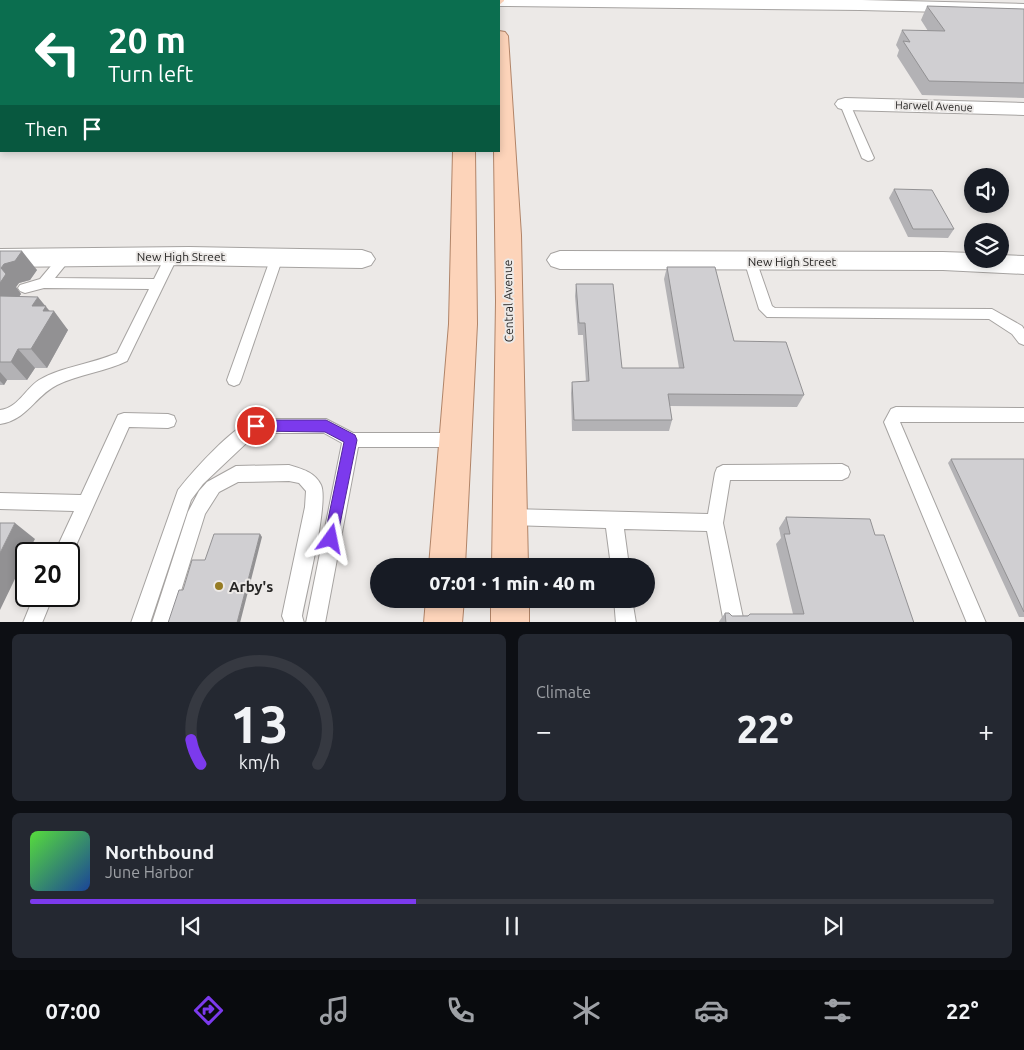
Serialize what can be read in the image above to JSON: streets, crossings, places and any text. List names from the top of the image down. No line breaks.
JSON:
{"streets":{"main road":["Central Avenue"],"street":["Harwell Avenue","New High Street"]},"places":["Arby's"],"page":{"turn":["20 m","Turn left"],"then":"Then","limit":"20","trip":"07:01 · 1 min · 40 m","tile":"Climate","heat":["−","22°","+"],"song":["Northbound","June Harbor"],"tabs":["07:00","22°"],"gauge":["13","km/h"]}}
